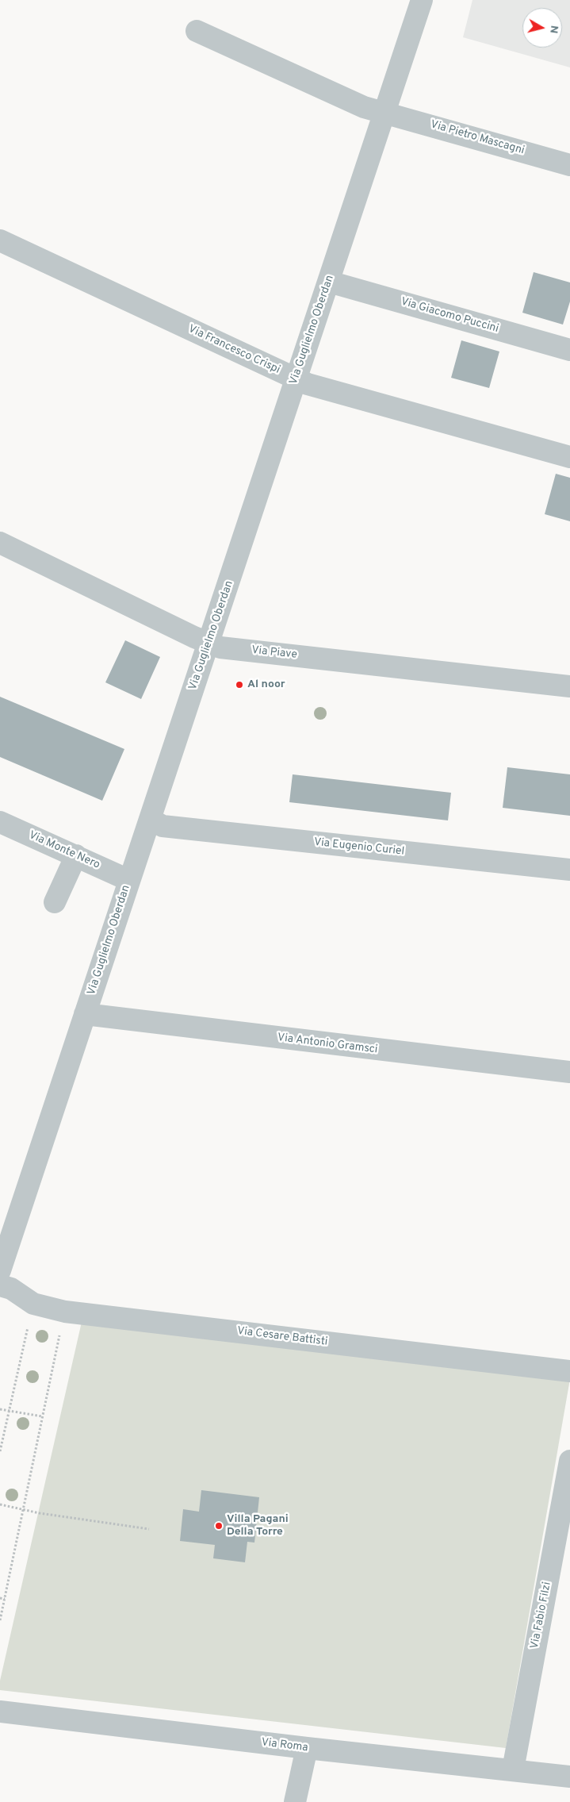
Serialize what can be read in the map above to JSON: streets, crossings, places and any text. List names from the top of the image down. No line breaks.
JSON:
{"streets":{"street":["Via Pietro Mascagni","Via Giacomo Puccini","Via Guglielmo Oberdan","Via Francesco Crispi","Via Piave","Via Eugenio Curiel","Via Monte Nero","Via Antonio Gramsci","Via Cesare Battisti","Via Fabio Filzi","Via Roma"]},"crossings":[["Via Pietro Mascagni","Via Guglielmo Oberdan"],["Via Giacomo Puccini","Via Guglielmo Oberdan"],["Via Guglielmo Oberdan","Via Francesco Crispi"],["Via Guglielmo Oberdan","Via Piave"],["Via Guglielmo Oberdan","Via Eugenio Curiel"],["Via Guglielmo Oberdan","Via Monte Nero"],["Via Guglielmo Oberdan","Via Antonio Gramsci"],["Via Fabio Filzi","Via Roma"]],"places":["Al noor","Villa Pagani Della Torre"],"north":"right"}
